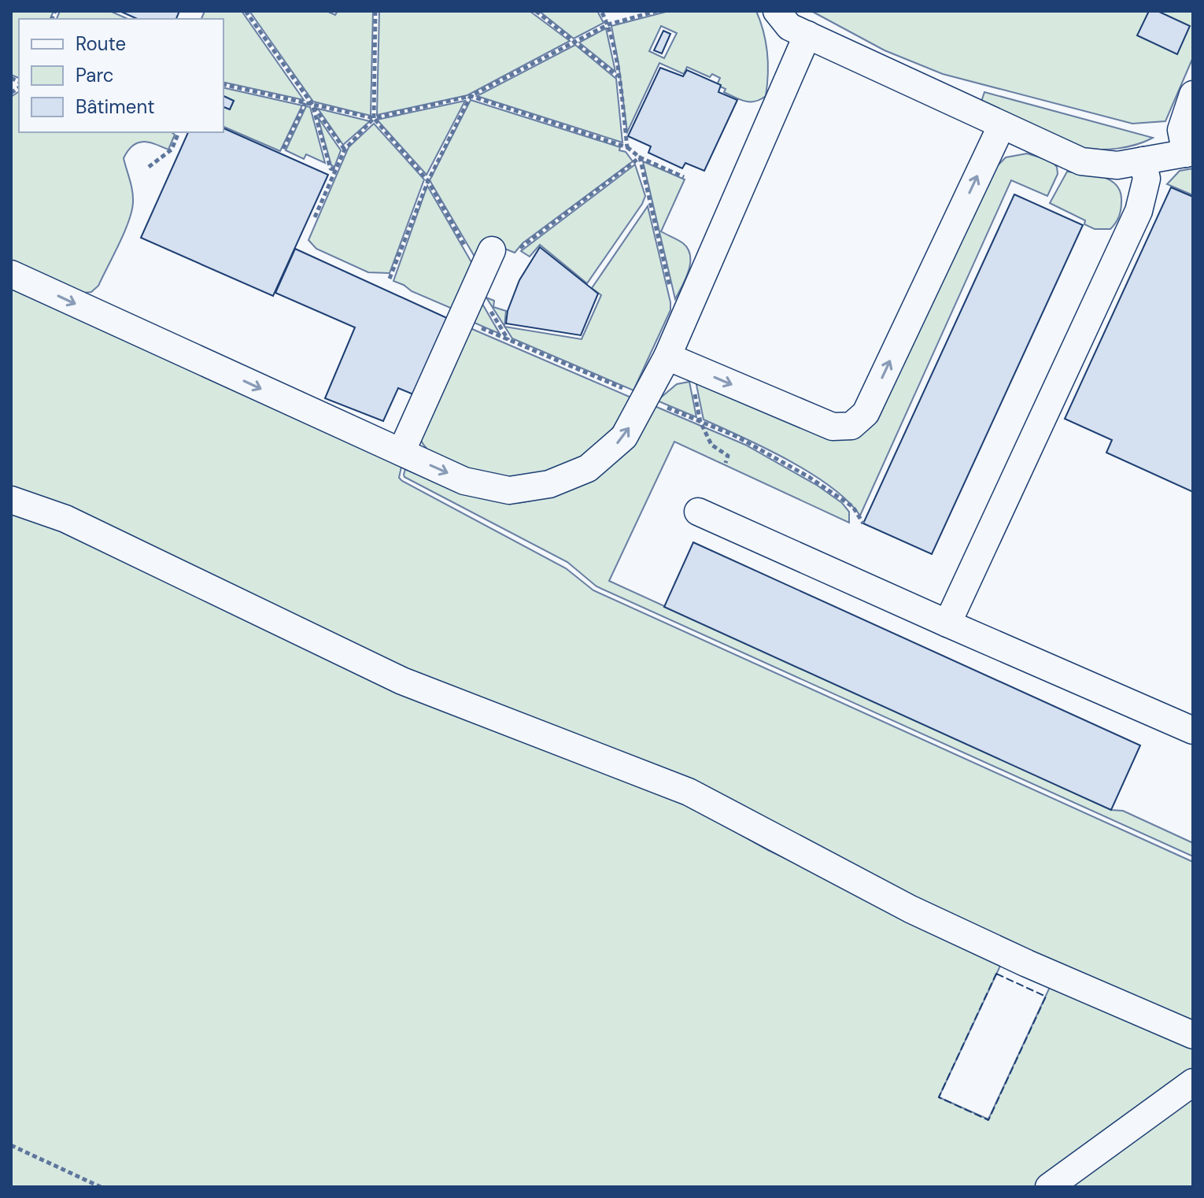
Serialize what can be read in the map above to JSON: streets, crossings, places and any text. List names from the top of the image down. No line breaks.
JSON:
{"legend":["Route","Parc","Bâtiment"]}
